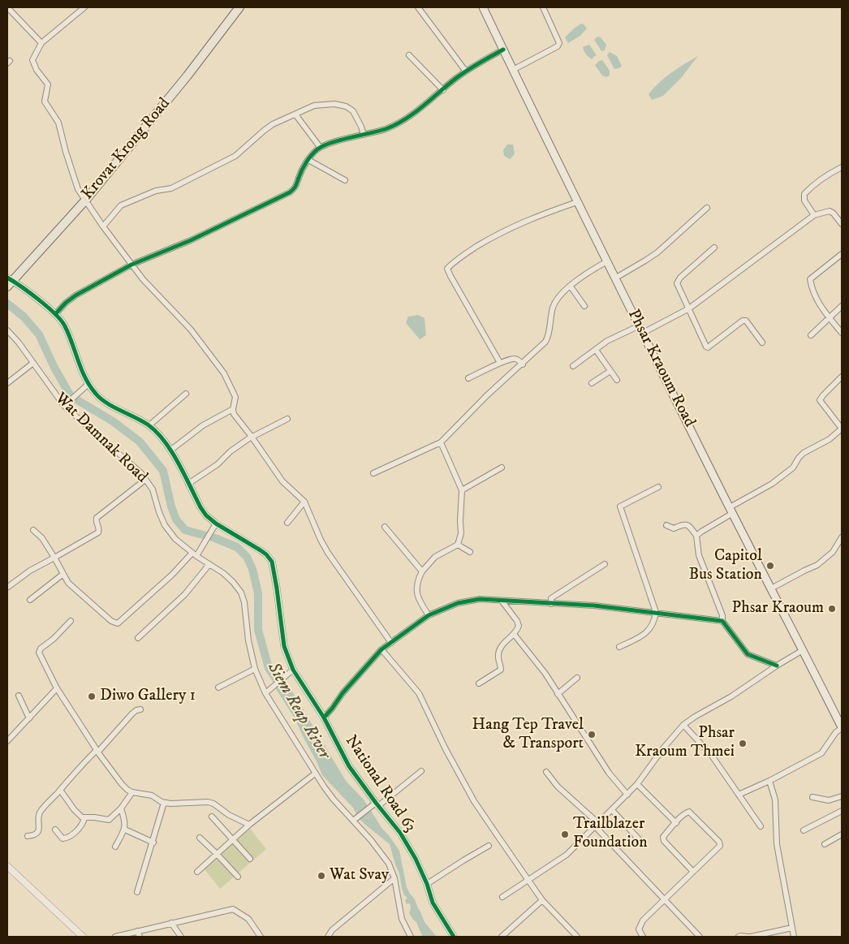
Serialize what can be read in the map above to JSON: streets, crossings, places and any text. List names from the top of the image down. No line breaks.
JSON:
{"streets":{"highway":["Krovat Krong Road"],"main road":["Phsar Kraoum Road"],"street":["Wat Damnak Road","National Road 63"]},"crossings":[["Krovat Krong Road","National Road 63"]],"water":["Siem Reap River"],"places":["Capitol Bus Station","Phsar Kraoum","Diwo Gallery 1","Hang Tep Travel & Transport","Phsar Kraoum Thmei","Trailblazer Foundation","Wat Svay"]}
